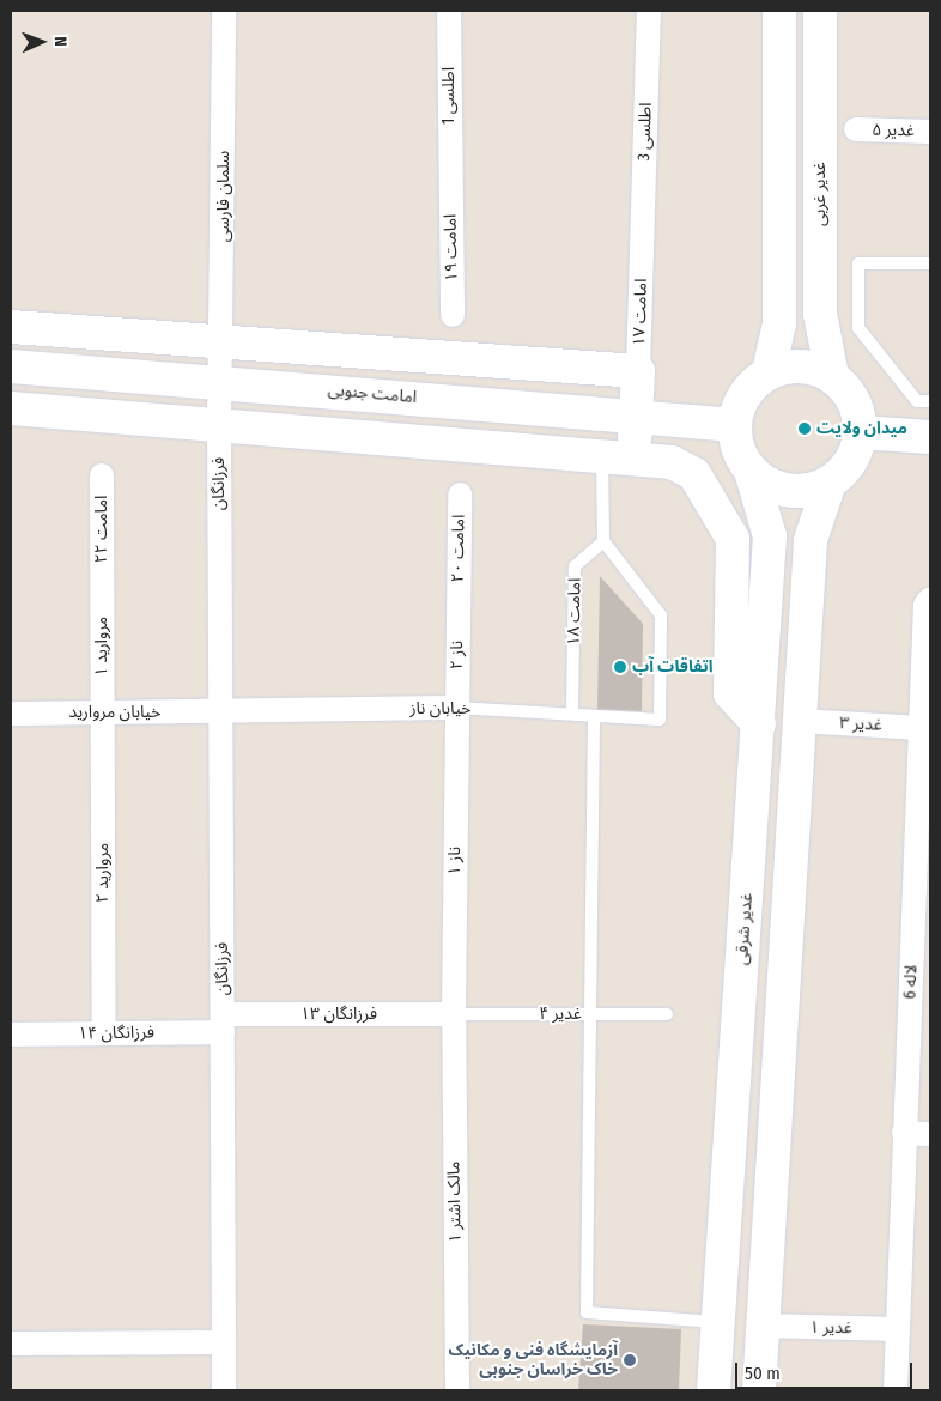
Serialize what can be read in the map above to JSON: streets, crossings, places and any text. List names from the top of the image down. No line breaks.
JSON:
{"streets":{"main road":["غدیر غربی","امامت جنوبی","غدیر شرقی"],"street":["اطلسی 1","غدیر ۵","اطلسی 3","سلمان فارسی","امامت ۱۹","امامت ۱۷","فرزانگان","امامت ۲۲","امامت ۲۰","مروارید ۱","ناز ۲","خیابان ناز","خیابان مروارید","غدیر ۳","ناز ۱","مروارید ۲","لاله 6","فرزانگان ۱۳","فرزانگان ۱۴","مالک اشتر ۱","غدیر ۱"],"lane":["امامت ۱۸","غدیر ۴"]},"crossings":[["اطلسی 1","امامت ۱۹"],["اطلسی 3","امامت ۱۷"],["غدیر غربی","امامت جنوبی"],["غدیر غربی","غدیر شرقی"],["سلمان فارسی","امامت جنوبی"],["سلمان فارسی","فرزانگان"],["امامت جنوبی","فرزانگان"],["امامت جنوبی","غدیر شرقی"],["فرزانگان","خیابان ناز"],["فرزانگان","خیابان مروارید"],["فرزانگان","فرزانگان ۱۳"],["فرزانگان","فرزانگان ۱۴"],["امامت ۲۲","مروارید ۱"],["امامت ۲۰","ناز ۲"],["امامت ۱۸","خیابان ناز"],["مروارید ۱","خیابان مروارید"],["مروارید ۱","مروارید ۲"],["ناز ۲","خیابان ناز"],["ناز ۲","ناز ۱"],["خیابان ناز","خیابان مروارید"],["خیابان ناز","ناز ۱"],["خیابان مروارید","مروارید ۲"],["غدیر ۳","لاله 6"],["ناز ۱","فرزانگان ۱۳"],["ناز ۱","غدیر ۴"],["ناز ۱","مالک اشتر ۱"],["مروارید ۲","فرزانگان ۱۴"],["لاله 6","غدیر ۱"],["فرزانگان ۱۳","غدیر ۴"],["فرزانگان ۱۳","فرزانگان ۱۴"],["فرزانگان ۱۳","مالک اشتر ۱"],["غدیر ۴","مالک اشتر ۱"]],"places":["میدان ولایت","اتفاقات آب","آزمایشگاه فنی و مکانیک خاک خراسان جنوبی"],"scale_bar":"50 m","north":"right"}
